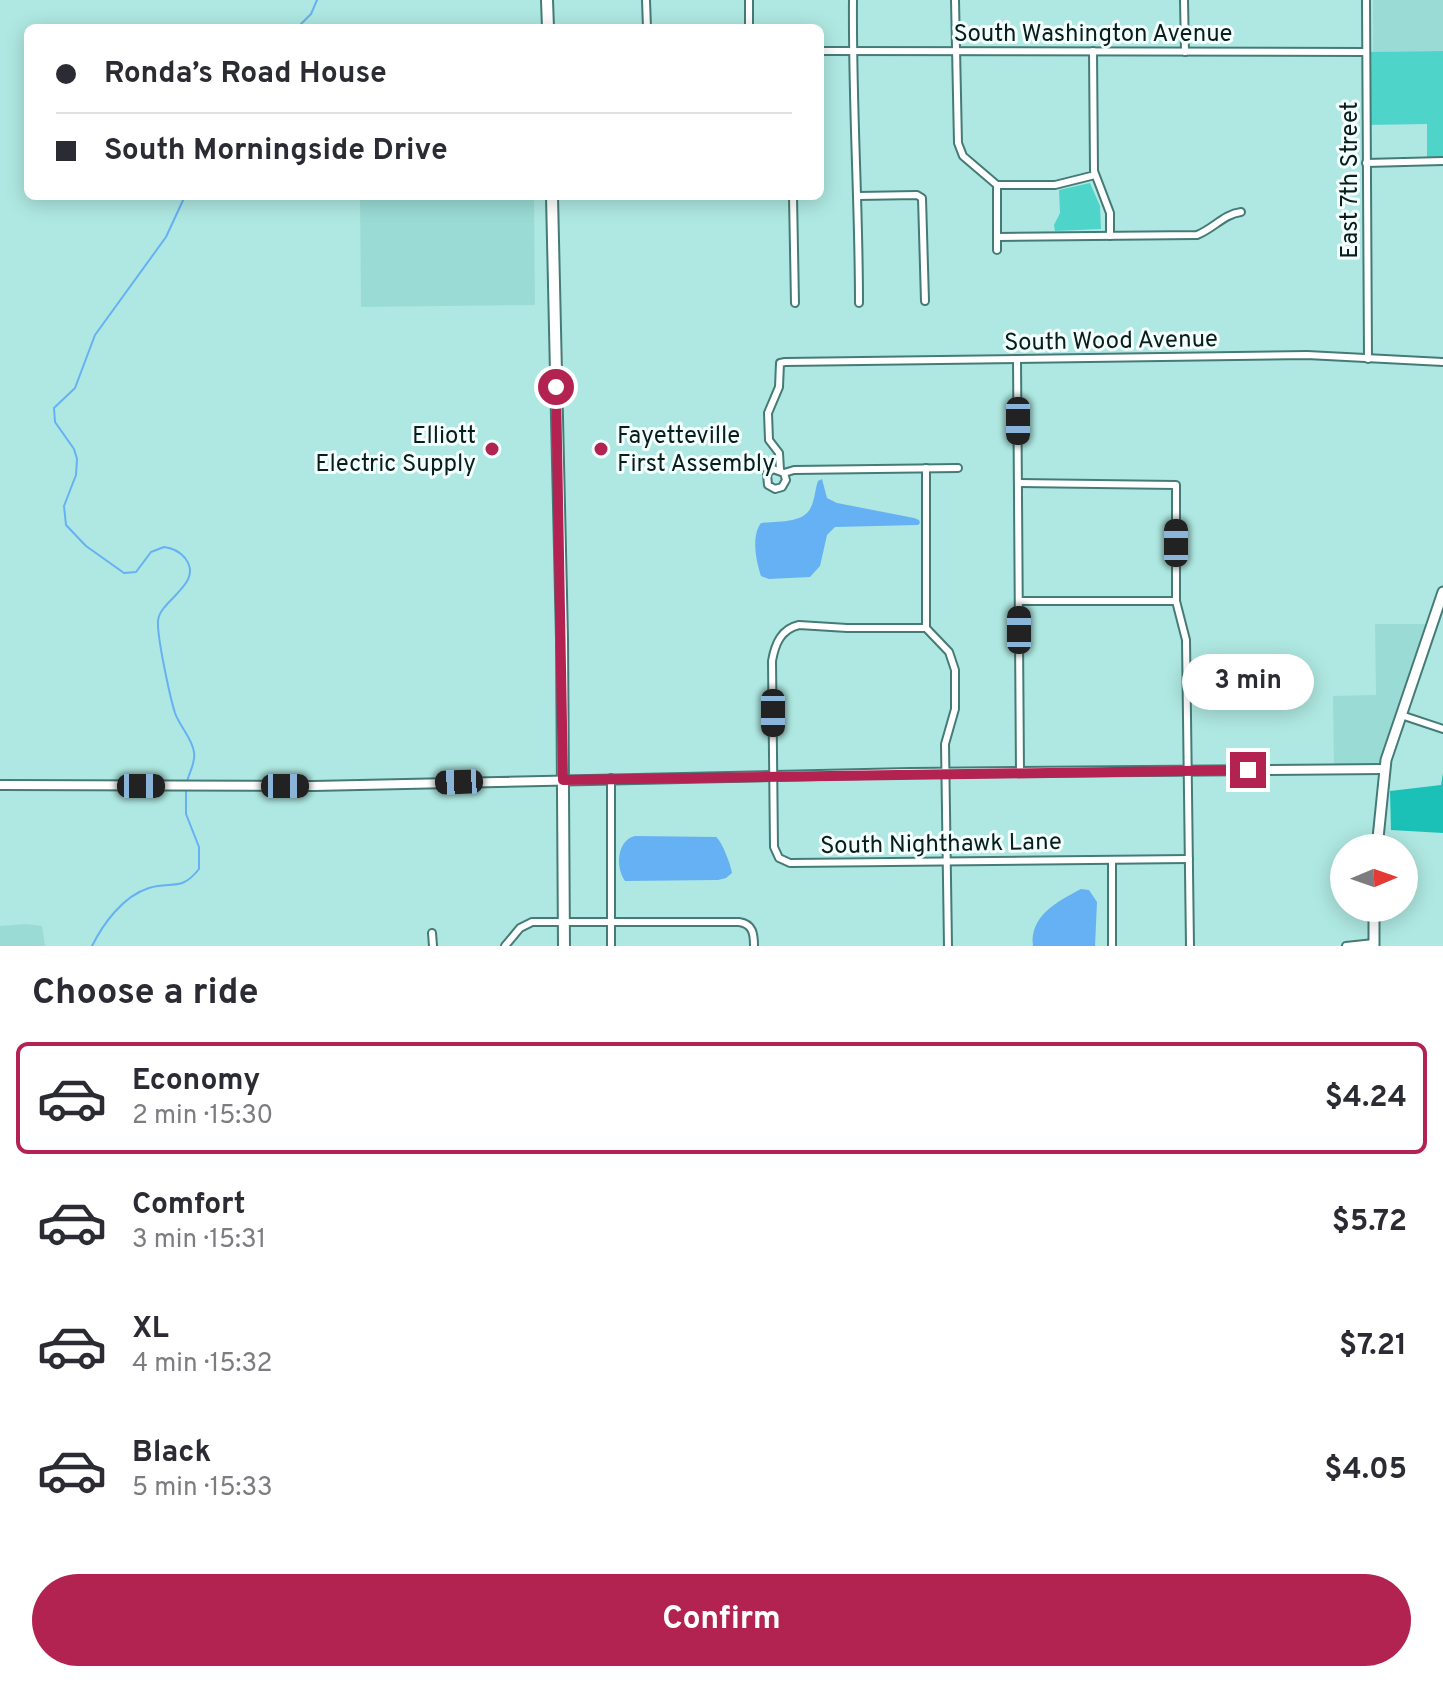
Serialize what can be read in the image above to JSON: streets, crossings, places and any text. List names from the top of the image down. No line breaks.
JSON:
{"streets":{"street":["South Washington Avenue","East 7th Street","South Wood Avenue","South Nighthawk Lane"]},"crossings":[["South Washington Avenue","East 7th Street"],["East 7th Street","South Wood Avenue"]],"places":["Elliott Electric Supply","Fayetteville First Assembly"],"north":"right","page":{"banner":["Ronda’s Road House","South Morningside Drive"],"bubble":"3 min","heading":"Choose a ride","list":[{"name":"Economy","note":"2 min · 15:30","value":"$4.24"},{"name":"Comfort","note":"3 min · 15:31","value":"$5.72"},{"name":"XL","note":"4 min · 15:32","value":"$7.21"},{"name":"Black","note":"5 min · 15:33","value":"$4.05"}],"buttons":"Confirm"}}
